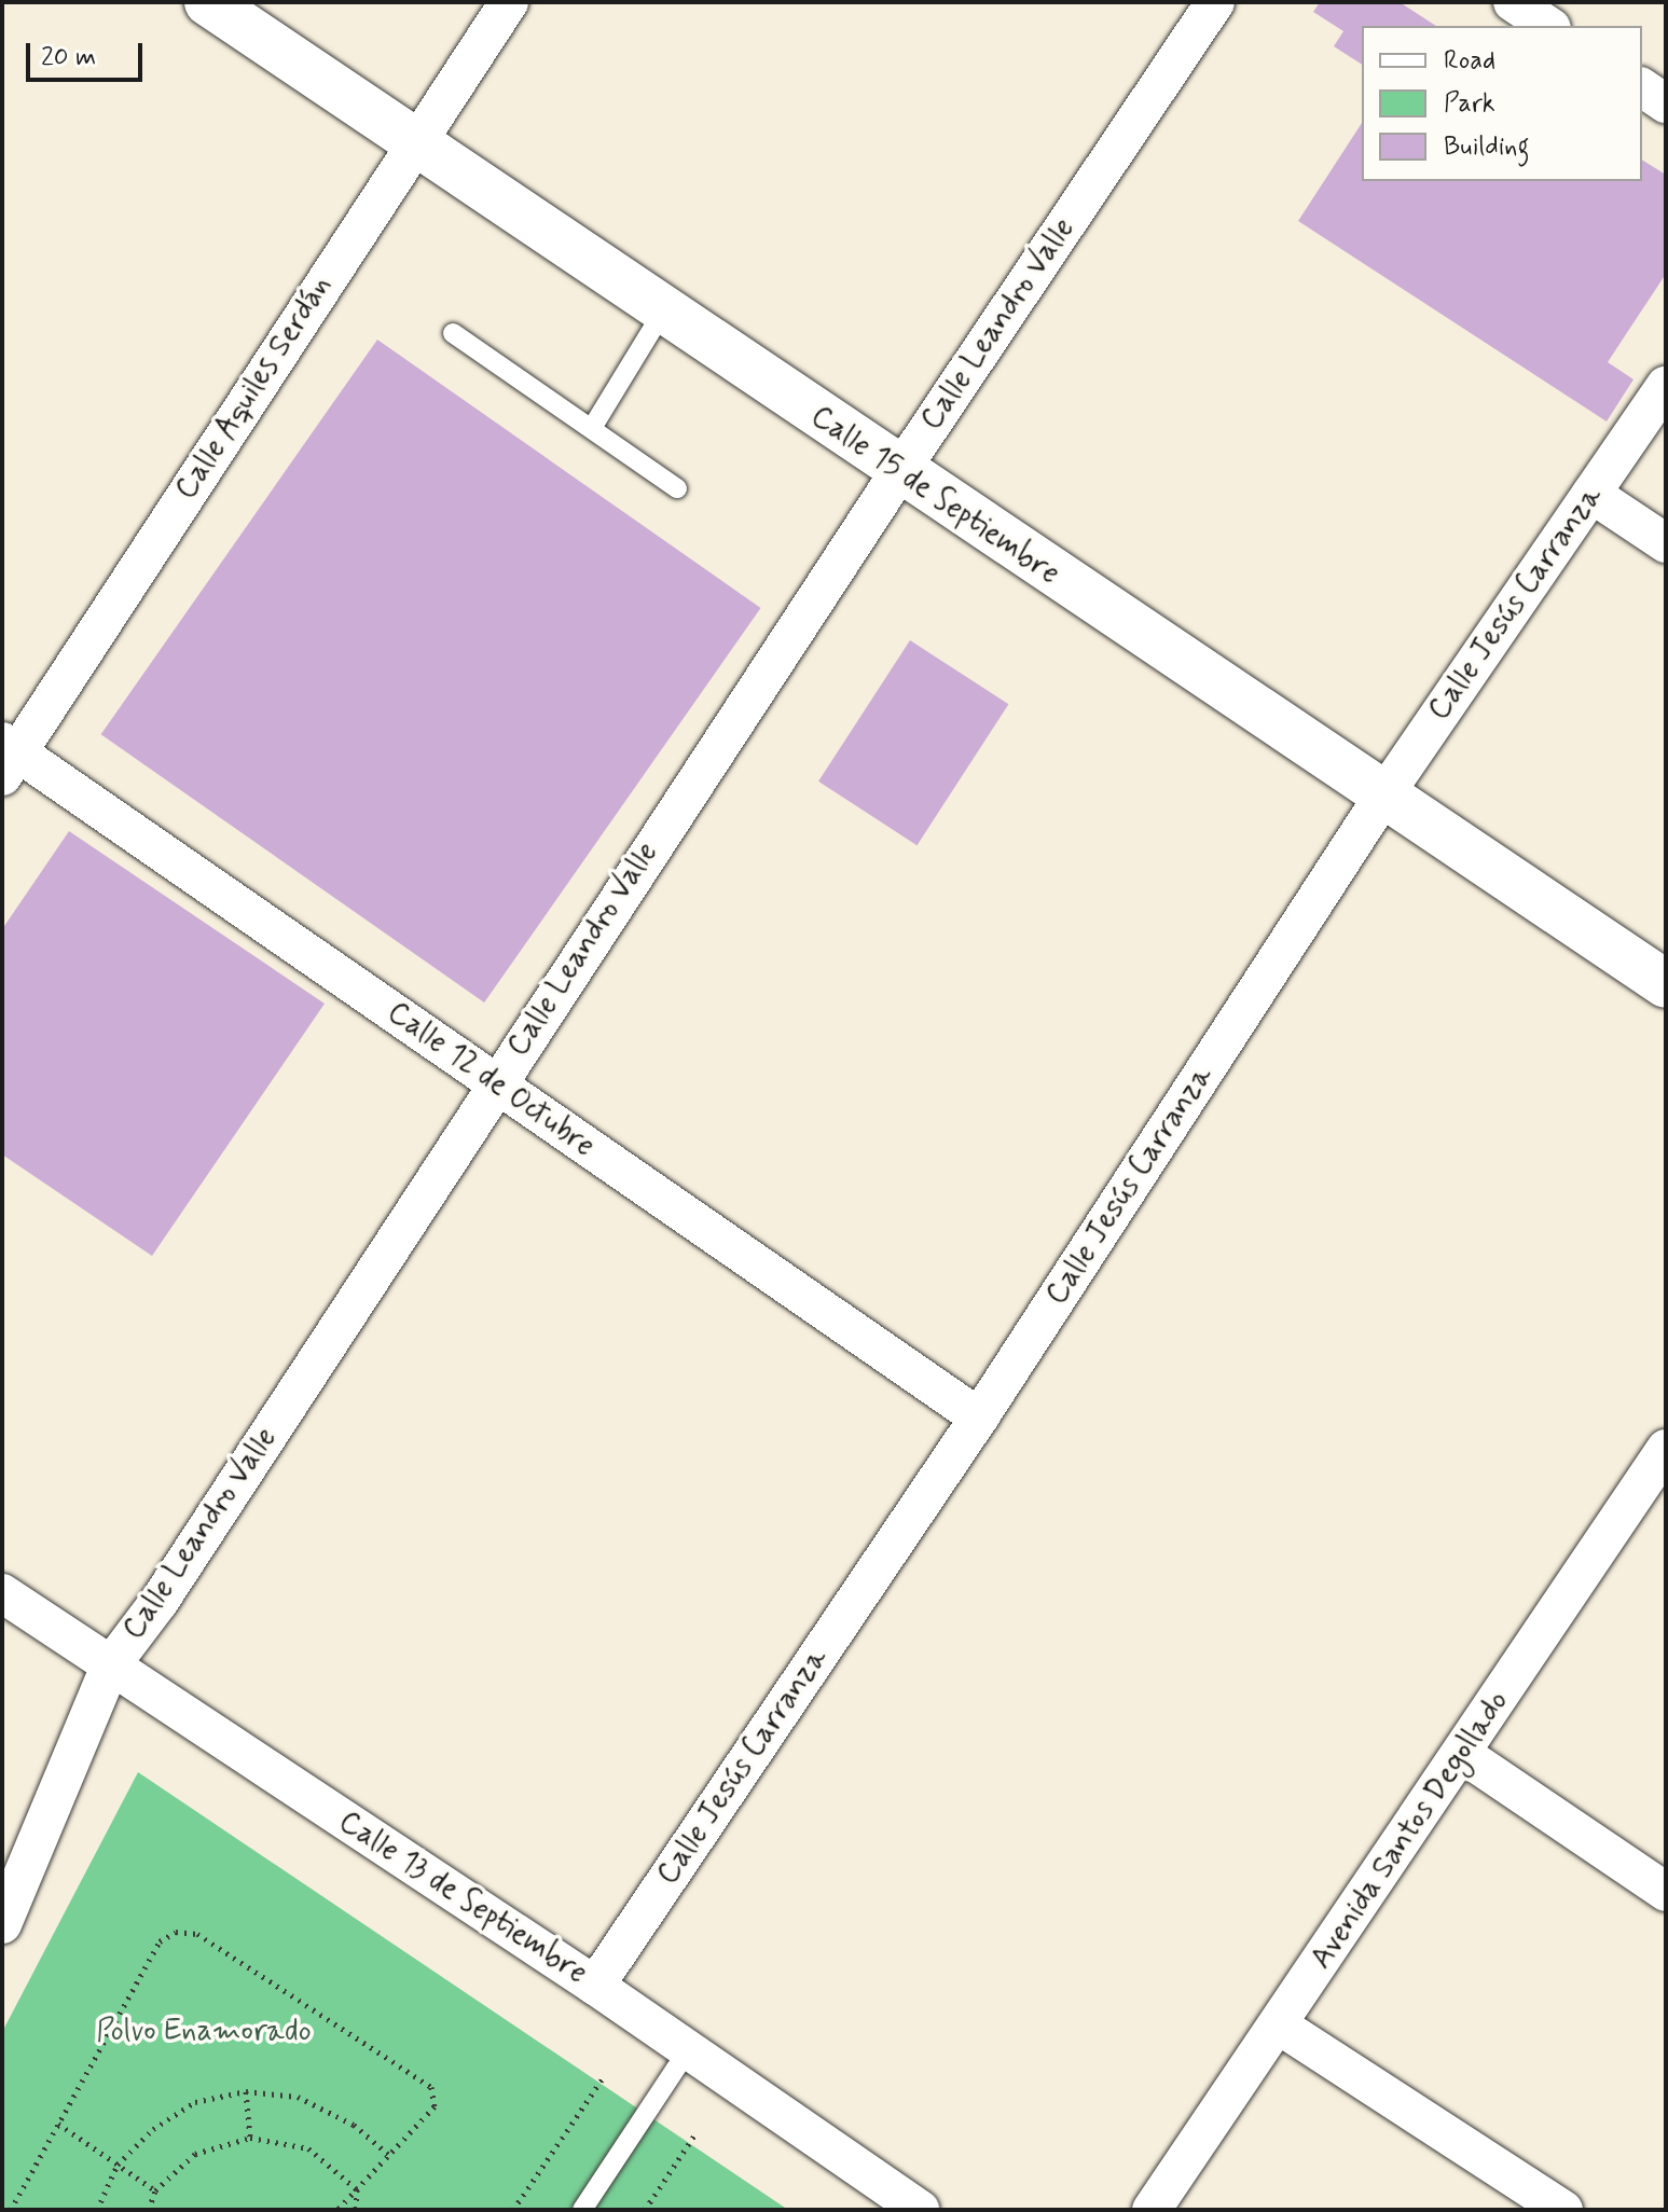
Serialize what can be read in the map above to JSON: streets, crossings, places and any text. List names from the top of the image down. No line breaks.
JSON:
{"streets":{"street":["Calle Leandro Valle","Calle Aquiles Serdán","Calle 15 de Septiembre","Calle Jesús Carranza","Calle 12 de Octubre","Avenida Santos Degollado","Calle 13 de Septiembre"]},"crossings":[["Calle Leandro Valle","Calle 15 de Septiembre"],["Calle Leandro Valle","Calle 12 de Octubre"],["Calle Leandro Valle","Calle 13 de Septiembre"],["Calle Aquiles Serdán","Calle 15 de Septiembre"],["Calle Aquiles Serdán","Calle 12 de Octubre"],["Calle 15 de Septiembre","Calle Jesús Carranza"],["Calle Jesús Carranza","Calle 12 de Octubre"],["Calle Jesús Carranza","Calle 13 de Septiembre"]],"parks":["Polvo Enamorado"],"legend":["Road","Park","Building"],"scale_bar":"20 m"}
